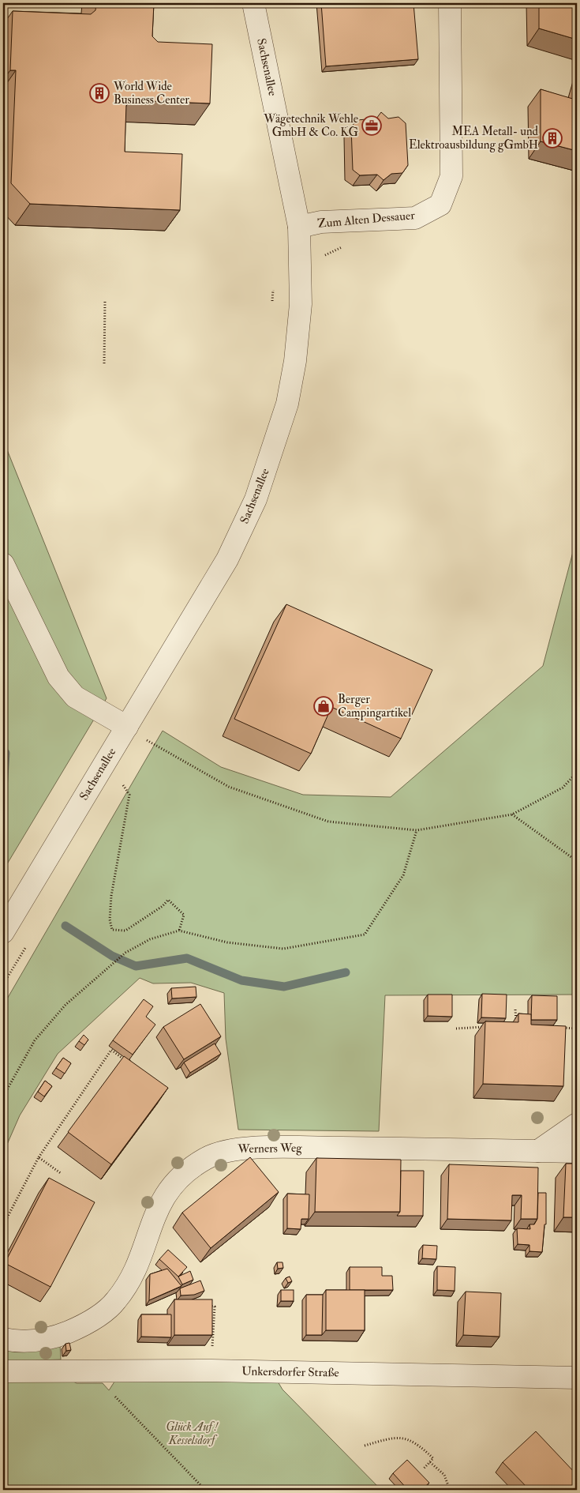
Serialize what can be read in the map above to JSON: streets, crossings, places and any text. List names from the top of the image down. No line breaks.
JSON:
{"streets":{"street":["Sachsenallee","Zum Alten Dessauer","Werners Weg","Unkersdorfer Straße"]},"crossings":[["Sachsenallee","Zum Alten Dessauer"]],"parks":["Glück Auf ! Kesselsdorf"],"places":{"building":["World Wide Business Center","MEA Metall- und Elektroausbildung gGmbH"],"office":["Wägetechnik Wehle GmbH & Co. KG"],"shop":["Berger Campingartikel"]}}
